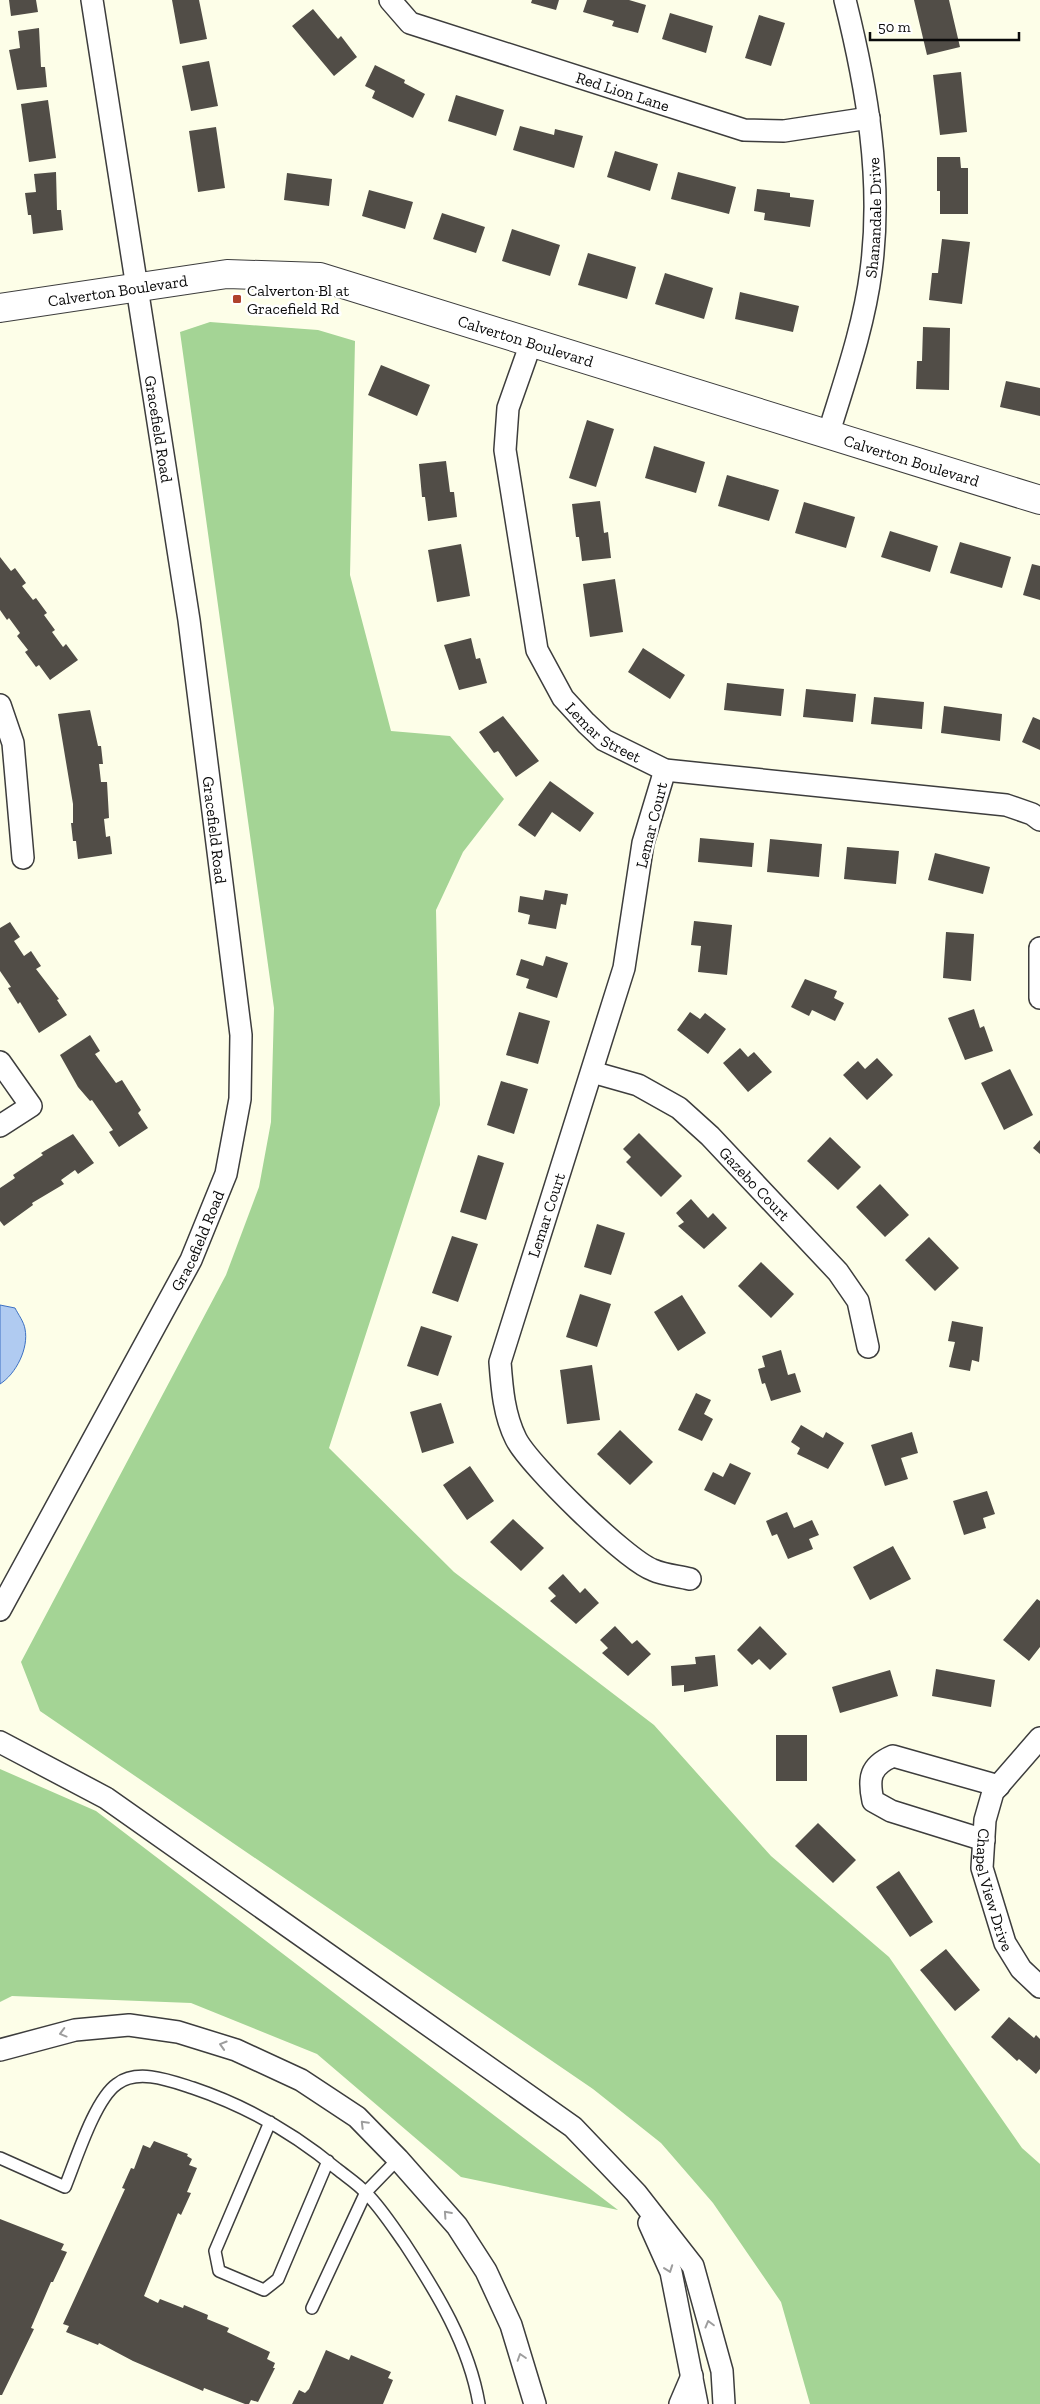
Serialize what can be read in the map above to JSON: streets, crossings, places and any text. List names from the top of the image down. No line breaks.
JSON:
{"streets":{"street":["Red Lion Lane","Shanandale Drive","Calverton Boulevard","Gracefield Road","Lemar Street","Lemar Court","Gazebo Court","Chapel View Drive"]},"crossings":[["Red Lion Lane","Shanandale Drive"],["Shanandale Drive","Calverton Boulevard"],["Calverton Boulevard","Gracefield Road"],["Calverton Boulevard","Lemar Street"],["Lemar Street","Lemar Court"],["Lemar Court","Gazebo Court"]],"places":{"transit":["Calverton Bl at Gracefield Rd"]},"scale_bar":"50 m"}
